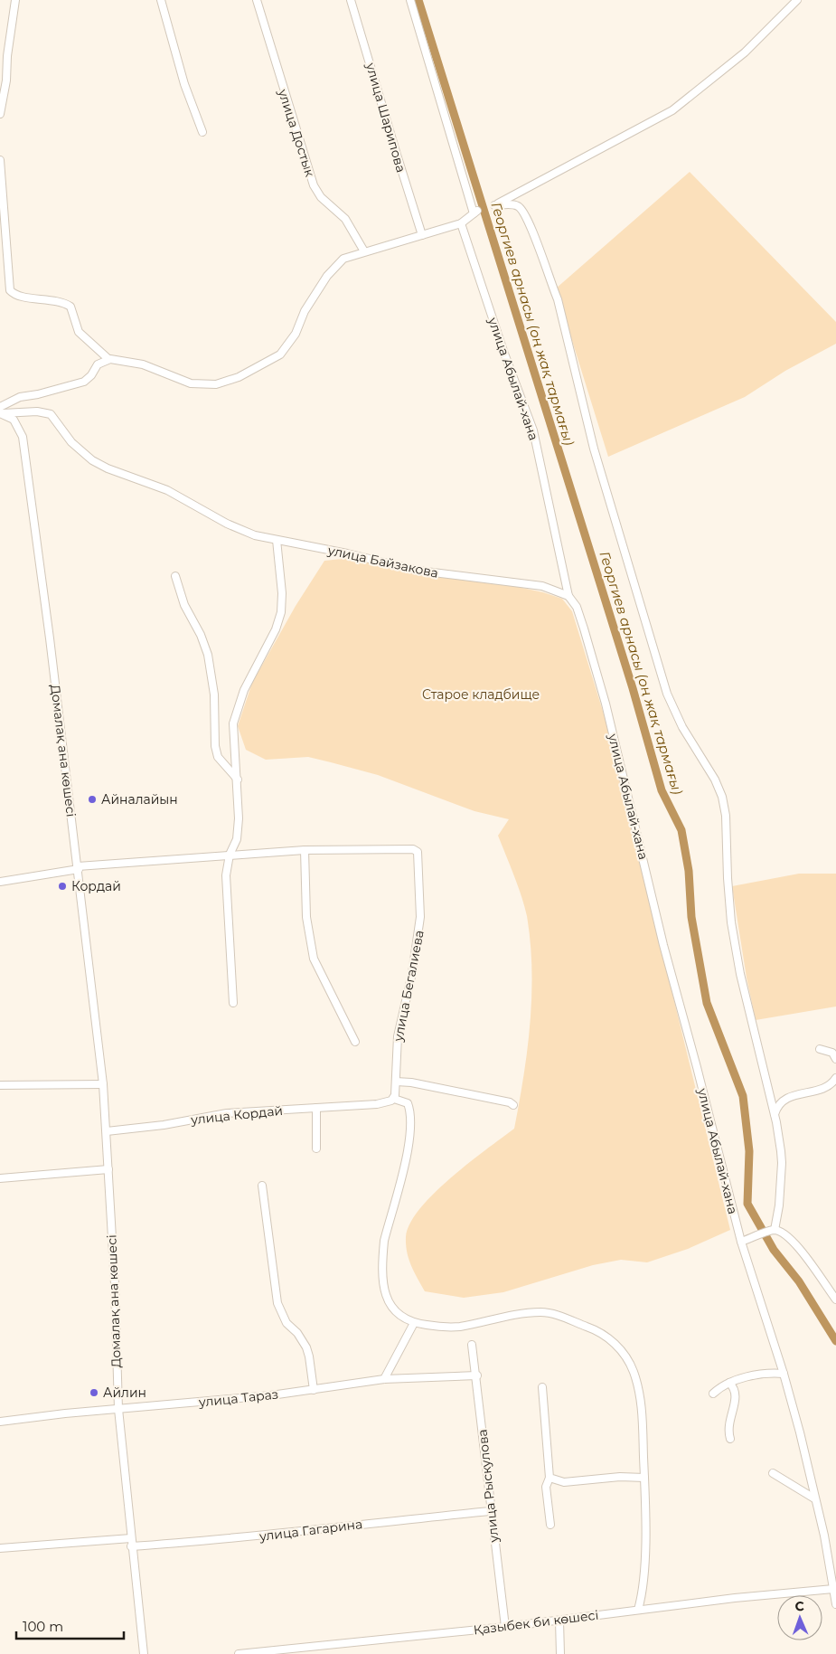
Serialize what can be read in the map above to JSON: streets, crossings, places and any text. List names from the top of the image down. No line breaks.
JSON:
{"streets":{"street":["улица Шарипова","улица Достык","улица Абылай-хана","улица Байзакова","Домалақ ана көшесі","улица Бегалиева","улица Кордай","улица Тараз","улица Рыскулова","улица Гагарина","Қазыбек би көшесі"]},"crossings":[["улица Абылай-хана","улица Байзакова"],["улица Абылай-хана","Қазыбек би көшесі"],["улица Байзакова","Домалақ ана көшесі"],["Домалақ ана көшесі","улица Бегалиева"],["Домалақ ана көшесі","улица Кордай"],["Домалақ ана көшесі","улица Тараз"],["Домалақ ана көшесі","улица Гагарина"],["улица Бегалиева","улица Кордай"],["улица Тараз","улица Рыскулова"],["улица Рыскулова","улица Гагарина"],["улица Рыскулова","Қазыбек би көшесі"]],"water":["Георгиев арнасы (оң жақ тармағы)"],"parks":["Старое кладбище"],"places":["Айналайын","Кордай","Айлин"],"scale_bar":"100 m","north":"top"}
